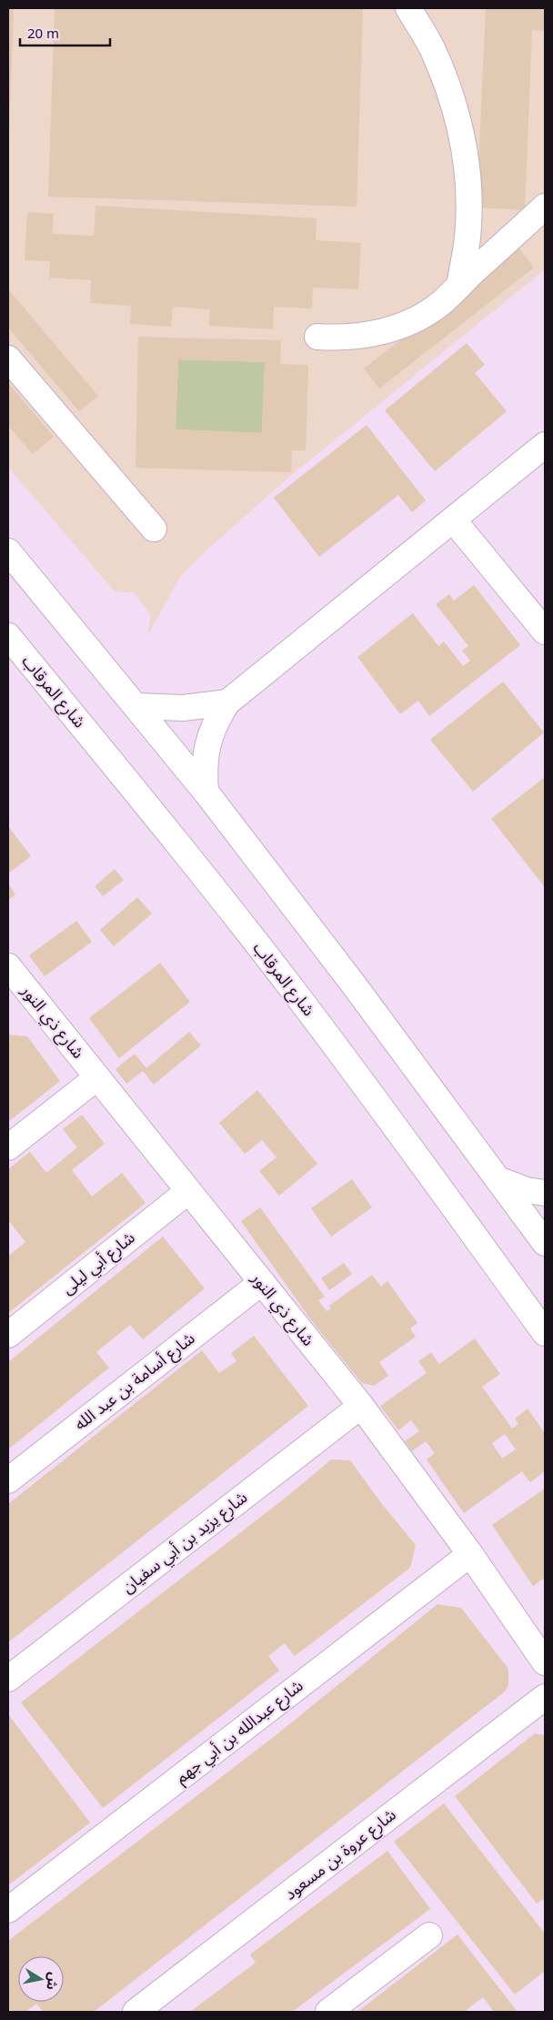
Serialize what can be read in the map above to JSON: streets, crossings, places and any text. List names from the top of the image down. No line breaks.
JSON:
{"streets":{"street":["شارع المرقاب","شارع ذي النور","شارع أبي ليلى","شارع أسامة بن عبد الله","شارع يزيد بن أبي سفيان","شارع عبدالله بن أبي جهم","شارع عروة بن مسعود"]},"crossings":[["شارع ذي النور","شارع أبي ليلى"],["شارع ذي النور","شارع أسامة بن عبد الله"],["شارع ذي النور","شارع يزيد بن أبي سفيان"],["شارع ذي النور","شارع عبدالله بن أبي جهم"]],"scale_bar":"20 m","north":"right"}
